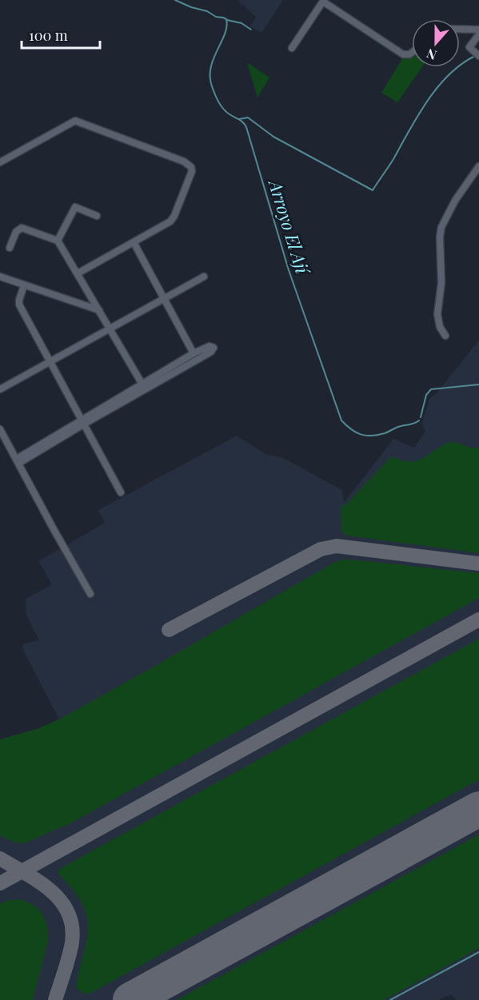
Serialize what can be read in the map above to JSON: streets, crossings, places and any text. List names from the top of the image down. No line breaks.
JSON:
{"water":["Arroyo El Ají"],"scale_bar":"100 m","north":"bottom"}
